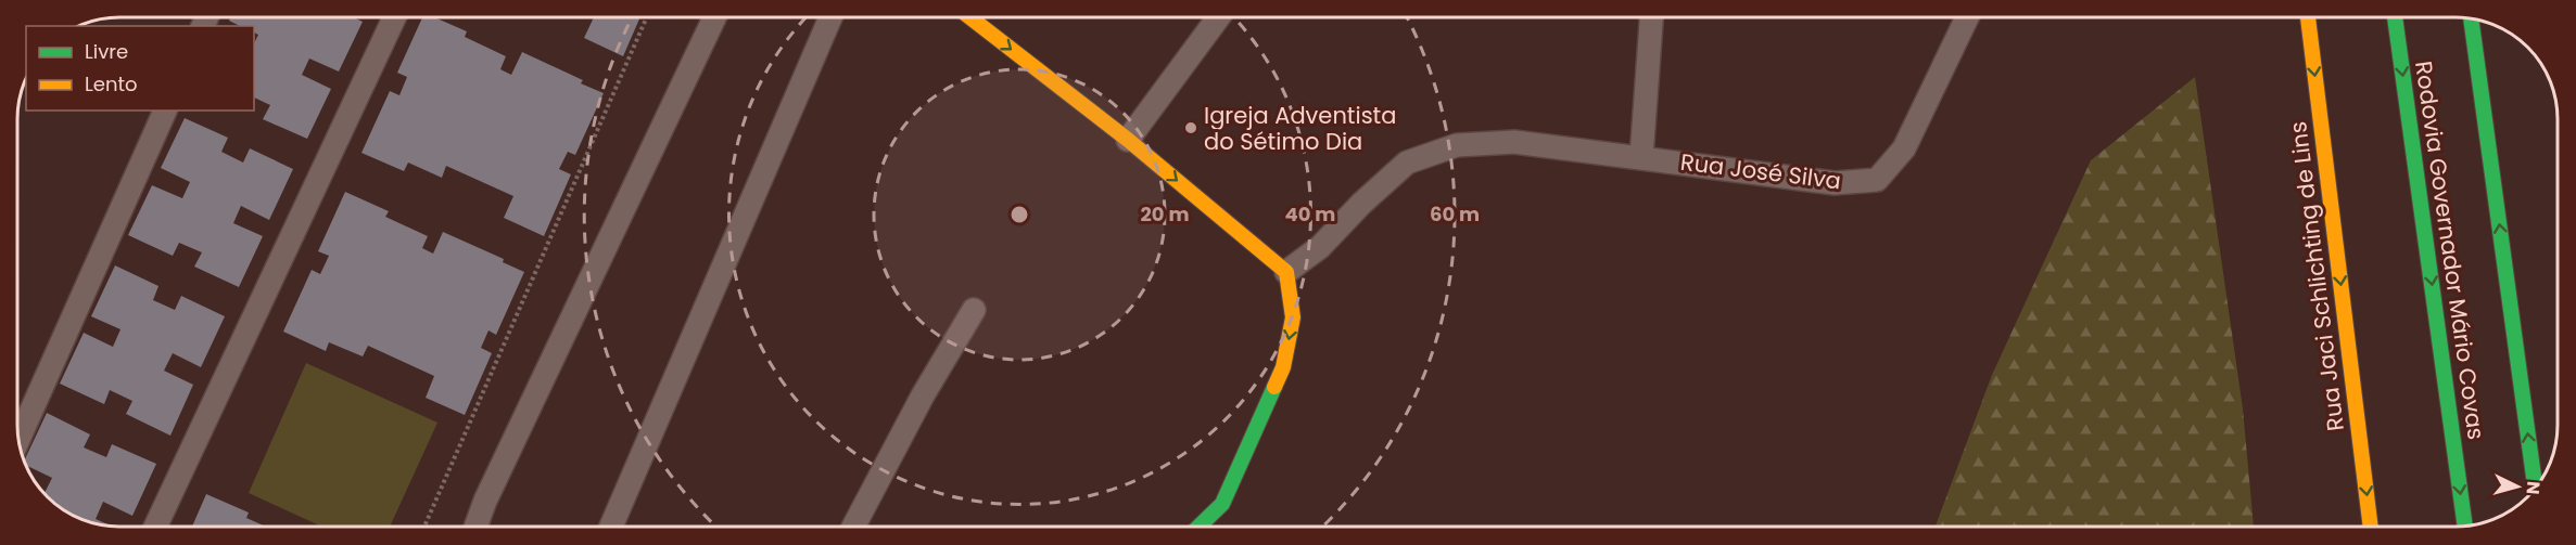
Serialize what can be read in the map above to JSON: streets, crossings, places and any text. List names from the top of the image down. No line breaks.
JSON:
{"streets":{"main road":["Rodovia Governador Mário Covas","Rua Jaci Schlichting de Lins"],"lane":["Rua José Silva"]},"one_way":["Rua Jaci Schlichting de Lins"],"places":["Igreja Adventista do Sétimo Dia"],"legend":["Livre","Lento"],"north":"right","rings":["20 m","40 m","60 m"]}
